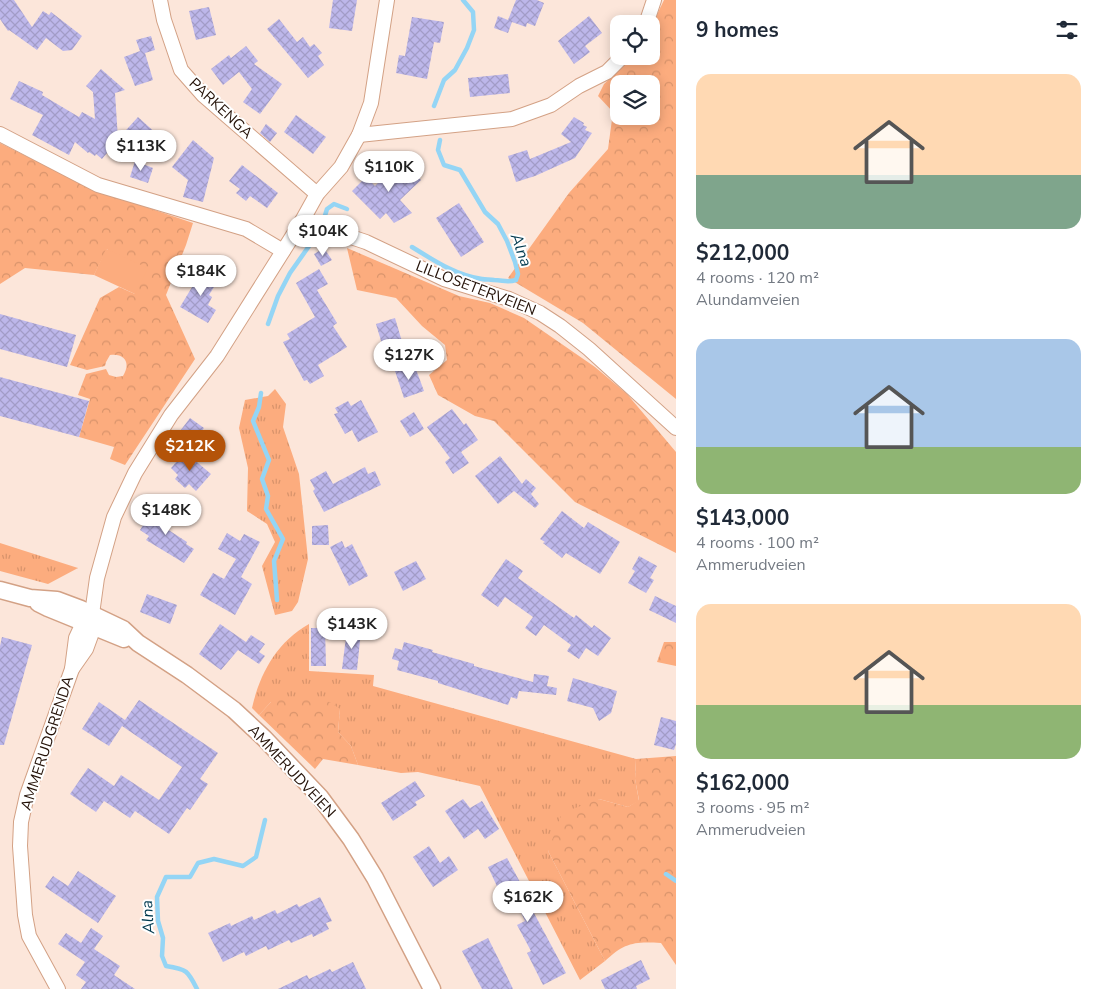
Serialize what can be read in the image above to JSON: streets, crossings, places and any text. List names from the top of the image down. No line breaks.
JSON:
{"streets":{"street":["PARKENGA","LILLOSETERVEIEN","AMMERUDGRENDA","AMMERUDVEIEN"]},"crossings":[["PARKENGA","AMMERUDGRENDA"],["LILLOSETERVEIEN","AMMERUDGRENDA"],["AMMERUDGRENDA","AMMERUDVEIEN"]],"water":["Alna"],"page":{"heading":"9 homes","list":[{"name":"$212,000","note":"4 rooms · 120 m² · Alundamveien"},{"name":"$143,000","note":"4 rooms · 100 m² · Ammerudveien"},{"name":"$162,000","note":"3 rooms · 95 m² · Ammerudveien"}],"price":["$113K","$110K","$104K","$184K","$127K","$212K","$148K","$143K","$162K"]}}
